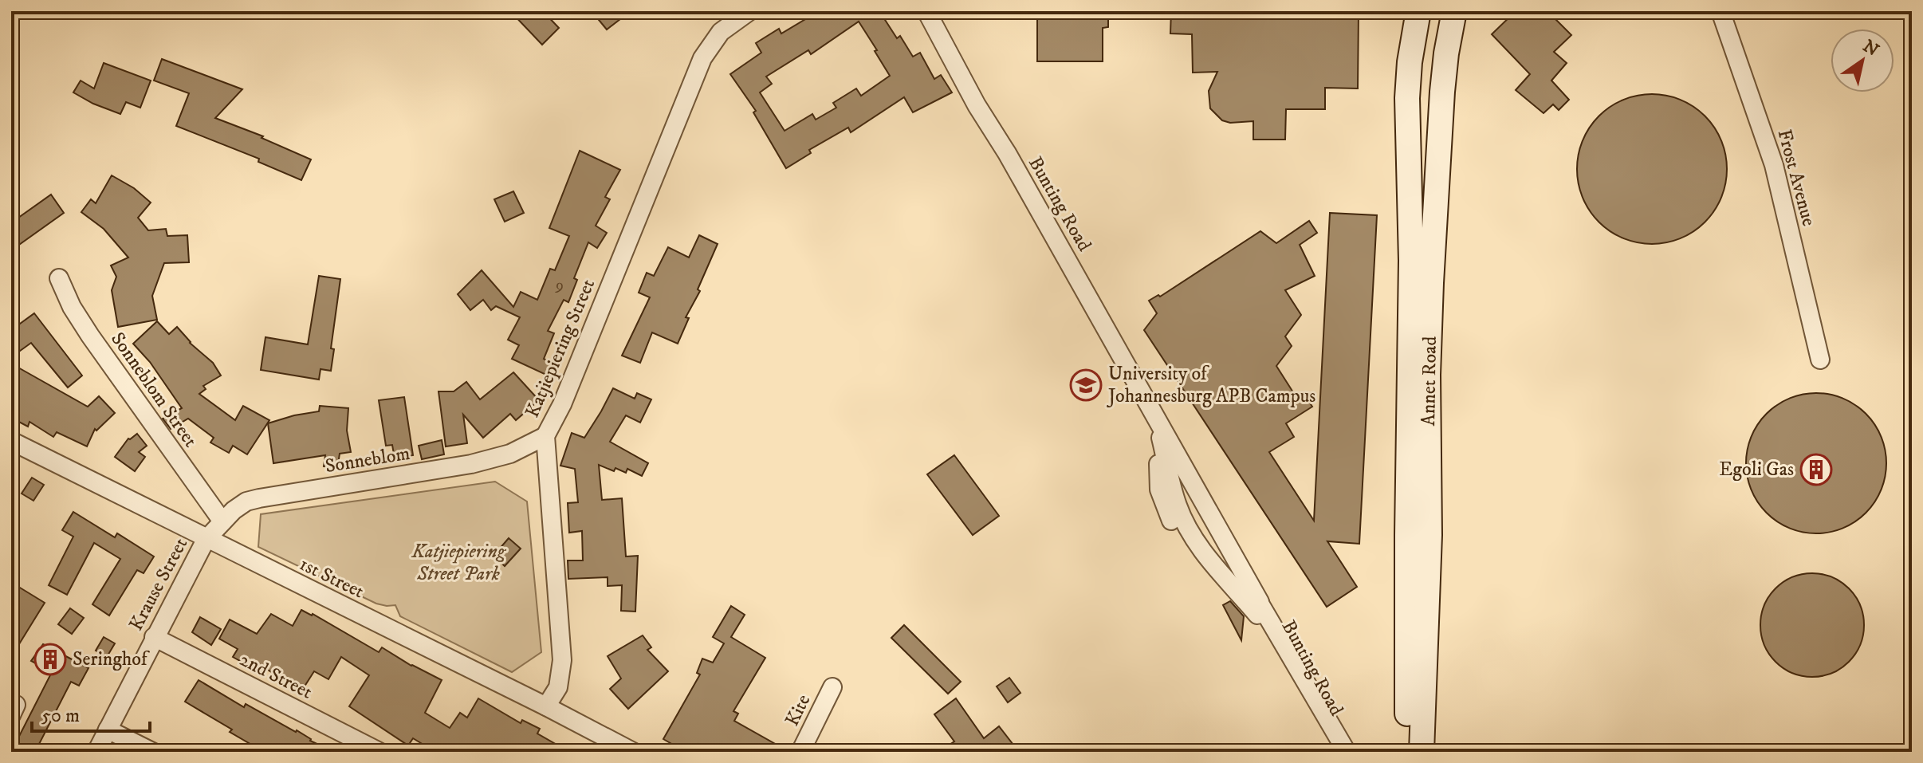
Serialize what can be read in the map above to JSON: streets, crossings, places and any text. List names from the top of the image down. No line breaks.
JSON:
{"streets":{"main road":["Annet Road"],"street":["Frost Avenue","Bunting Road","Katjiepiering Street","Sonneblom Street","Sonneblom","1st Street","Krause Street","2nd Street","Kite"]},"crossings":[["Katjiepiering Street","Sonneblom"],["Katjiepiering Street","1st Street"],["Sonneblom Street","Sonneblom"],["Sonneblom","1st Street"],["Sonneblom","Krause Street"],["1st Street","Krause Street"],["Krause Street","2nd Street"]],"parks":["Katjiepiering Street Park"],"places":{"school or university":["University of Johannesburg APB Campus"],"building":["Egoli Gas","Seringhof"]},"house_numbers":["9"],"scale_bar":"50 m","north":"top right"}
